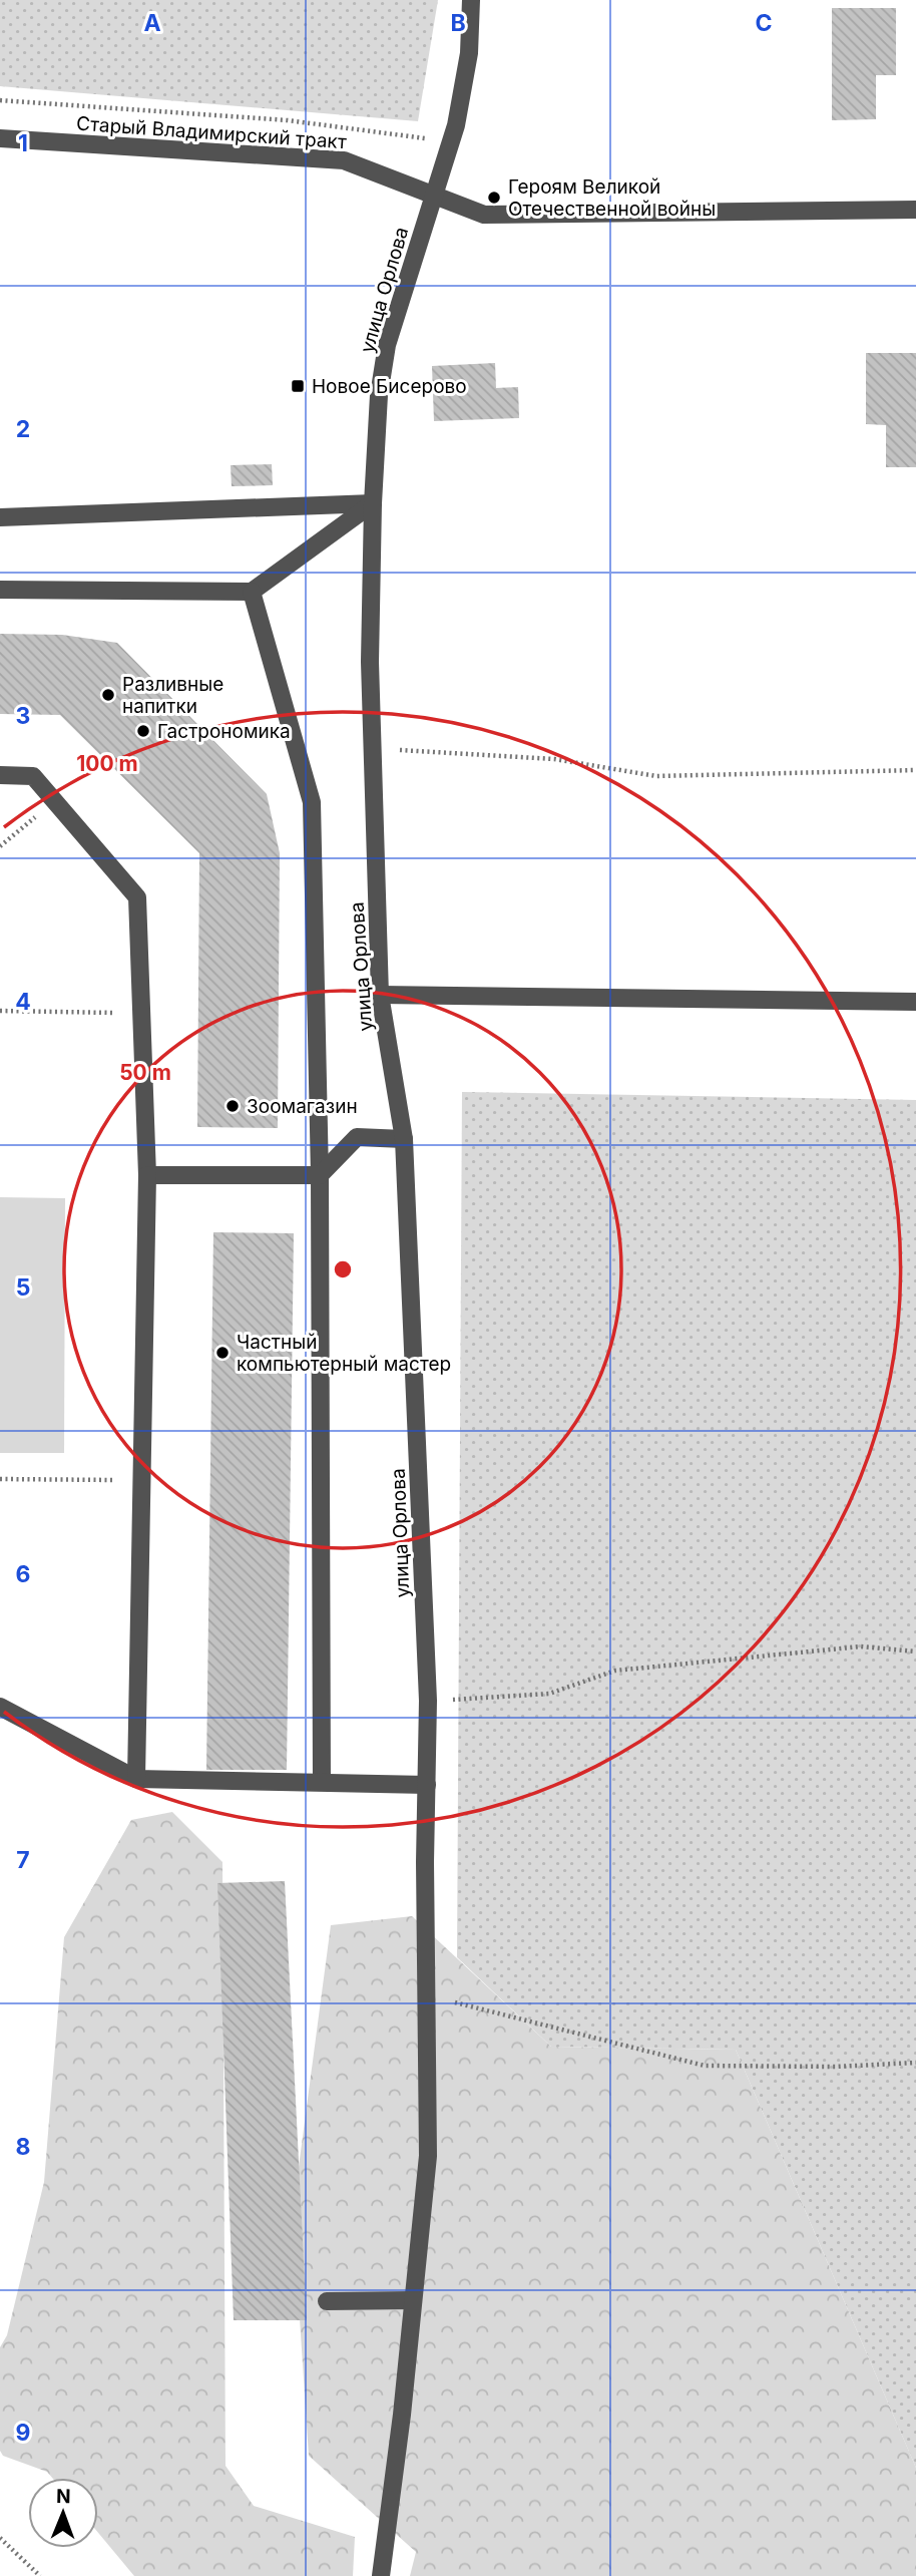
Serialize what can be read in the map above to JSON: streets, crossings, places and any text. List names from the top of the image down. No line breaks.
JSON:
{"streets":{"street":["Старый Владимирский тракт","улица Орлова"]},"crossings":[["Старый Владимирский тракт","улица Орлова"]],"places":{"other":["Героям Великой Отечественной войны","Разливные напитки","Гастрономика","Зоомагазин","Частный компьютерный мастер"],"transit":["Новое Бисерово"]},"north":"top","grid":{"columns":["A","B","C"],"rows":["1","2","3","4","5","6","7","8","9"]},"rings":["100 m","50 m"]}
